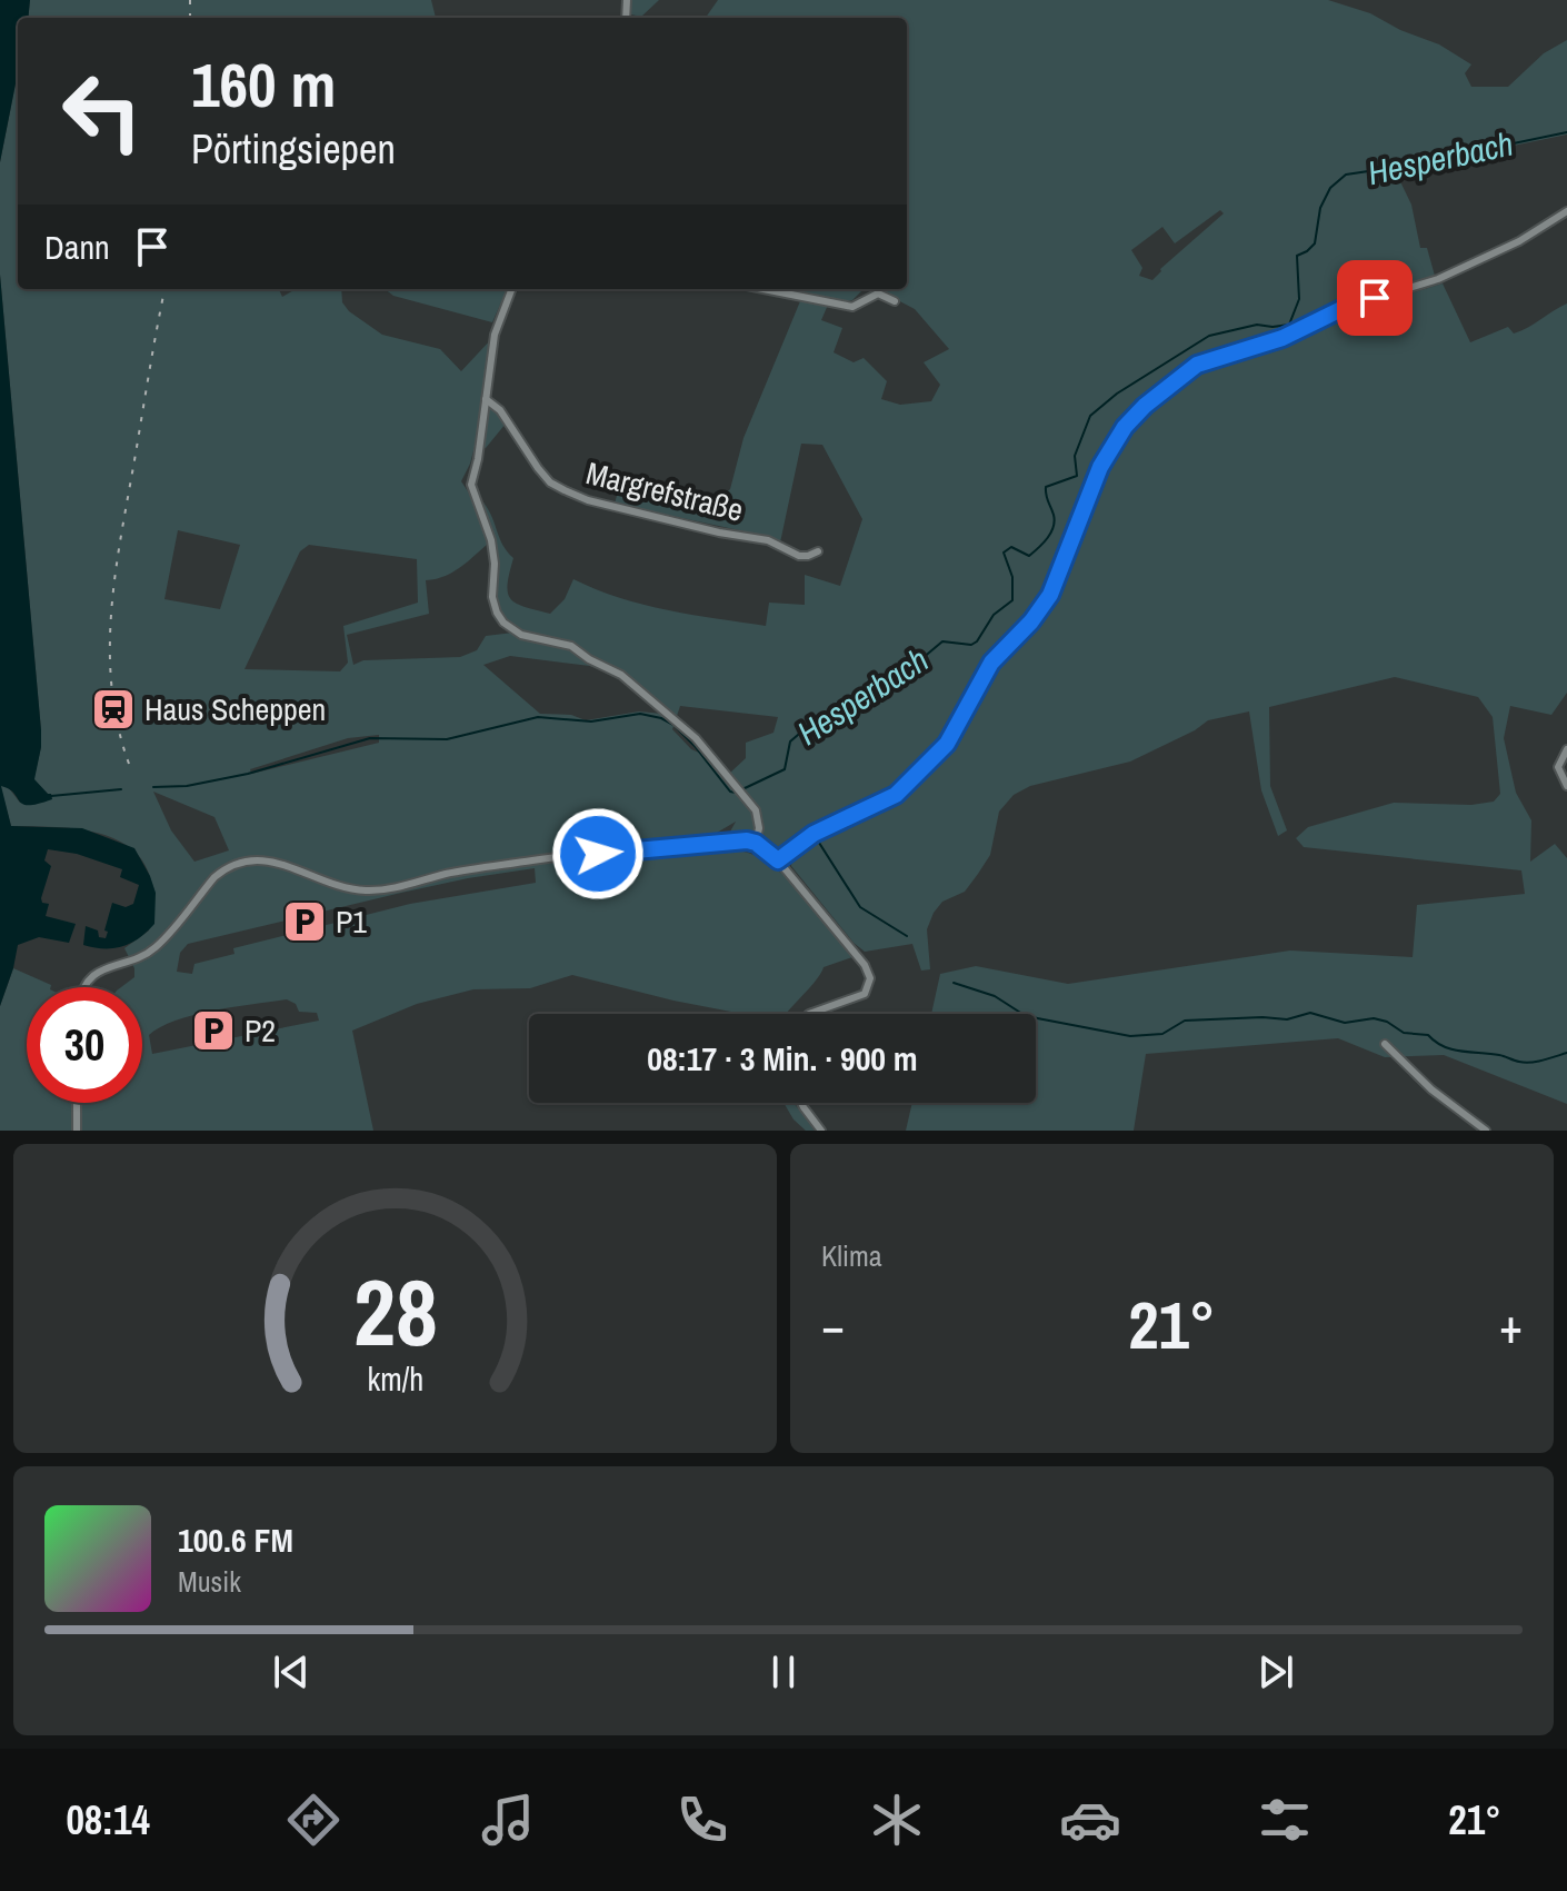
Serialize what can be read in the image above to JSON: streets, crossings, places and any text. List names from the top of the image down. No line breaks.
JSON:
{"streets":{"street":["Margrefstraße"]},"water":["Hesperbach"],"places":{"station":["Haus Scheppen"],"parking":["P1","P2"]},"page":{"turn":["160 m","Pörtingsiepen"],"then":"Dann","limit":"30","trip":"08:17 · 3 Min. · 900 m","tile":"Klima","heat":["−","21°","+"],"song":["100.6 FM","Musik"],"tabs":["08:14","21°"],"gauge":["28","km/h"]}}
